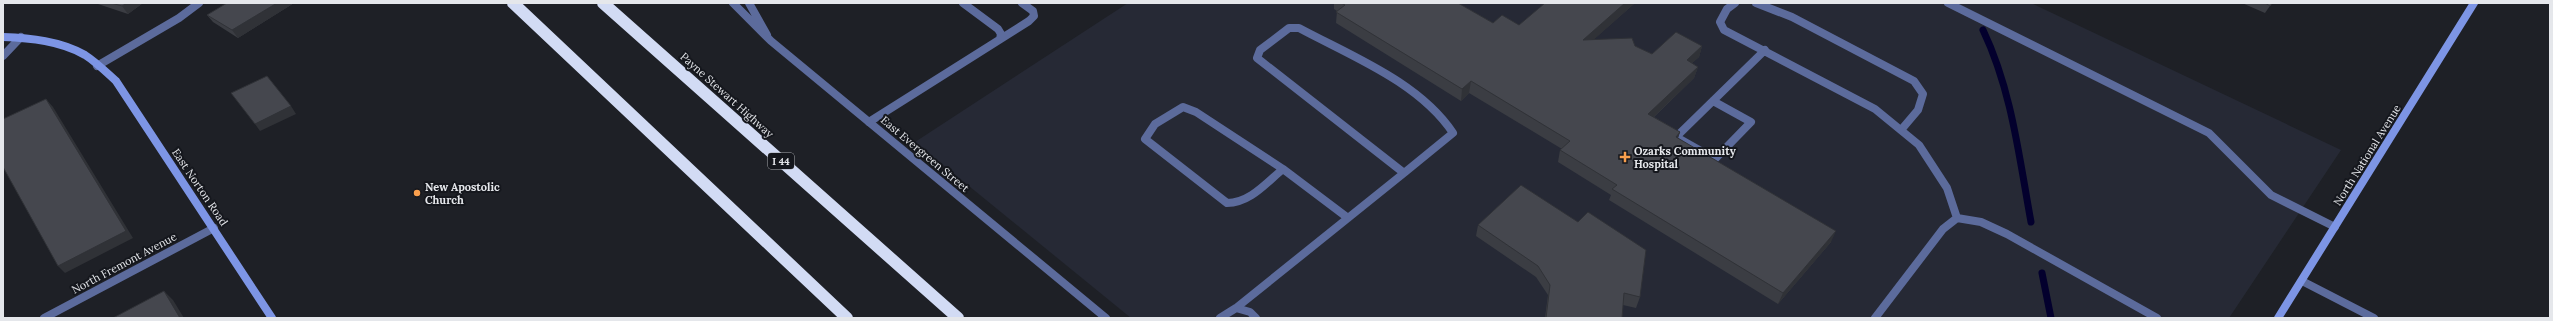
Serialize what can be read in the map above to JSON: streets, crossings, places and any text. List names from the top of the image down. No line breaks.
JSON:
{"streets":{"highway":["Payne Stewart Highway","I 44"],"main road":["North National Avenue","East Norton Road"],"street":["East Evergreen Street","North Fremont Avenue"]},"crossings":[["East Norton Road","North Fremont Avenue"]],"places":{"health":["Ozarks Community Hospital"],"other":["New Apostolic Church"]}}
